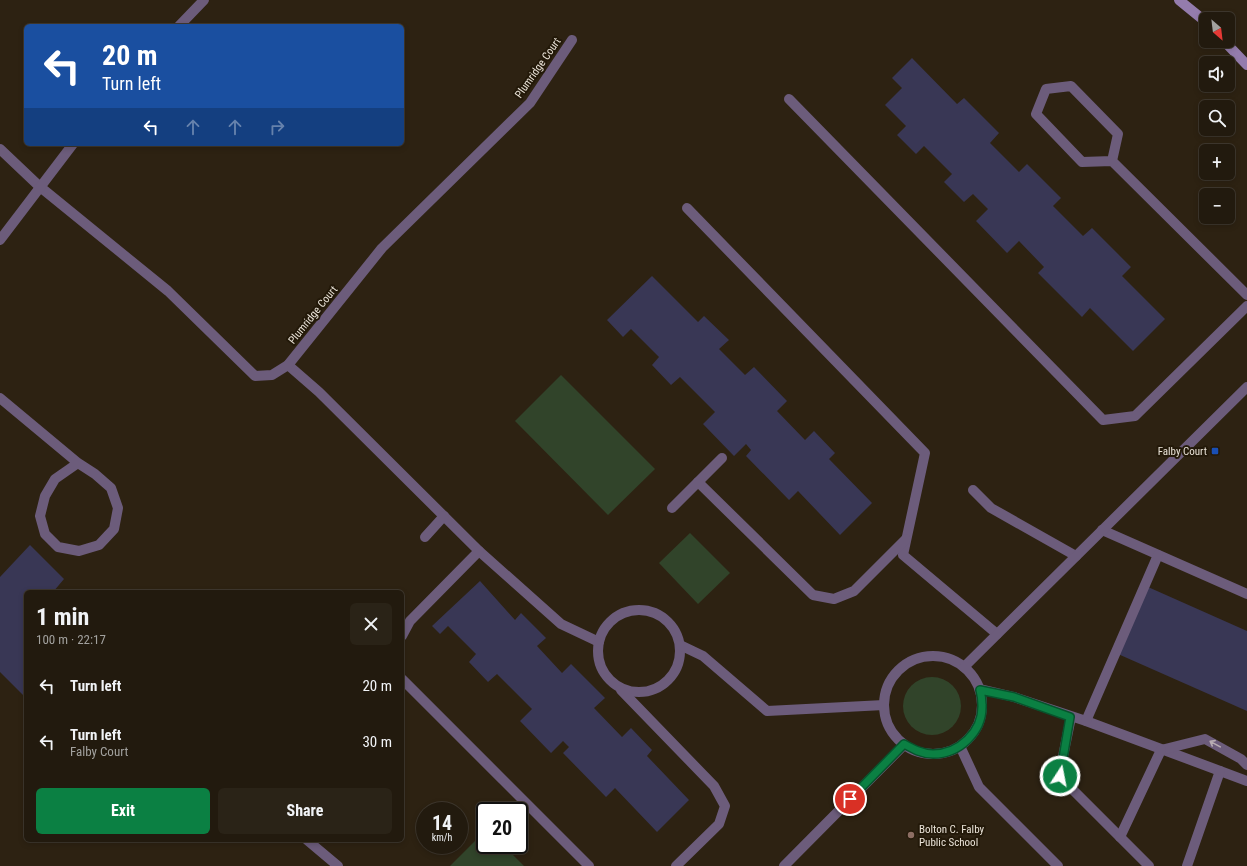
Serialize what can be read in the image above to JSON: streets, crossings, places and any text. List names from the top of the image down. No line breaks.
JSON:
{"streets":{"street":["Plumridge Court"]},"places":{"transit":["Falby Court"],"other":["Bolton C. Falby Public School"]},"north":"bottom right","page":{"map_buttons":["+","−"],"turn":["20 m","Turn left"],"heading":["1 min","100 m · 22:17"],"list":[{"name":"Turn left","value":"20 m"},{"name":"Turn left","note":"Falby Court","value":"30 m"}],"buttons":["Exit","Share"],"speed":"14 km/h","limit":"20"}}
